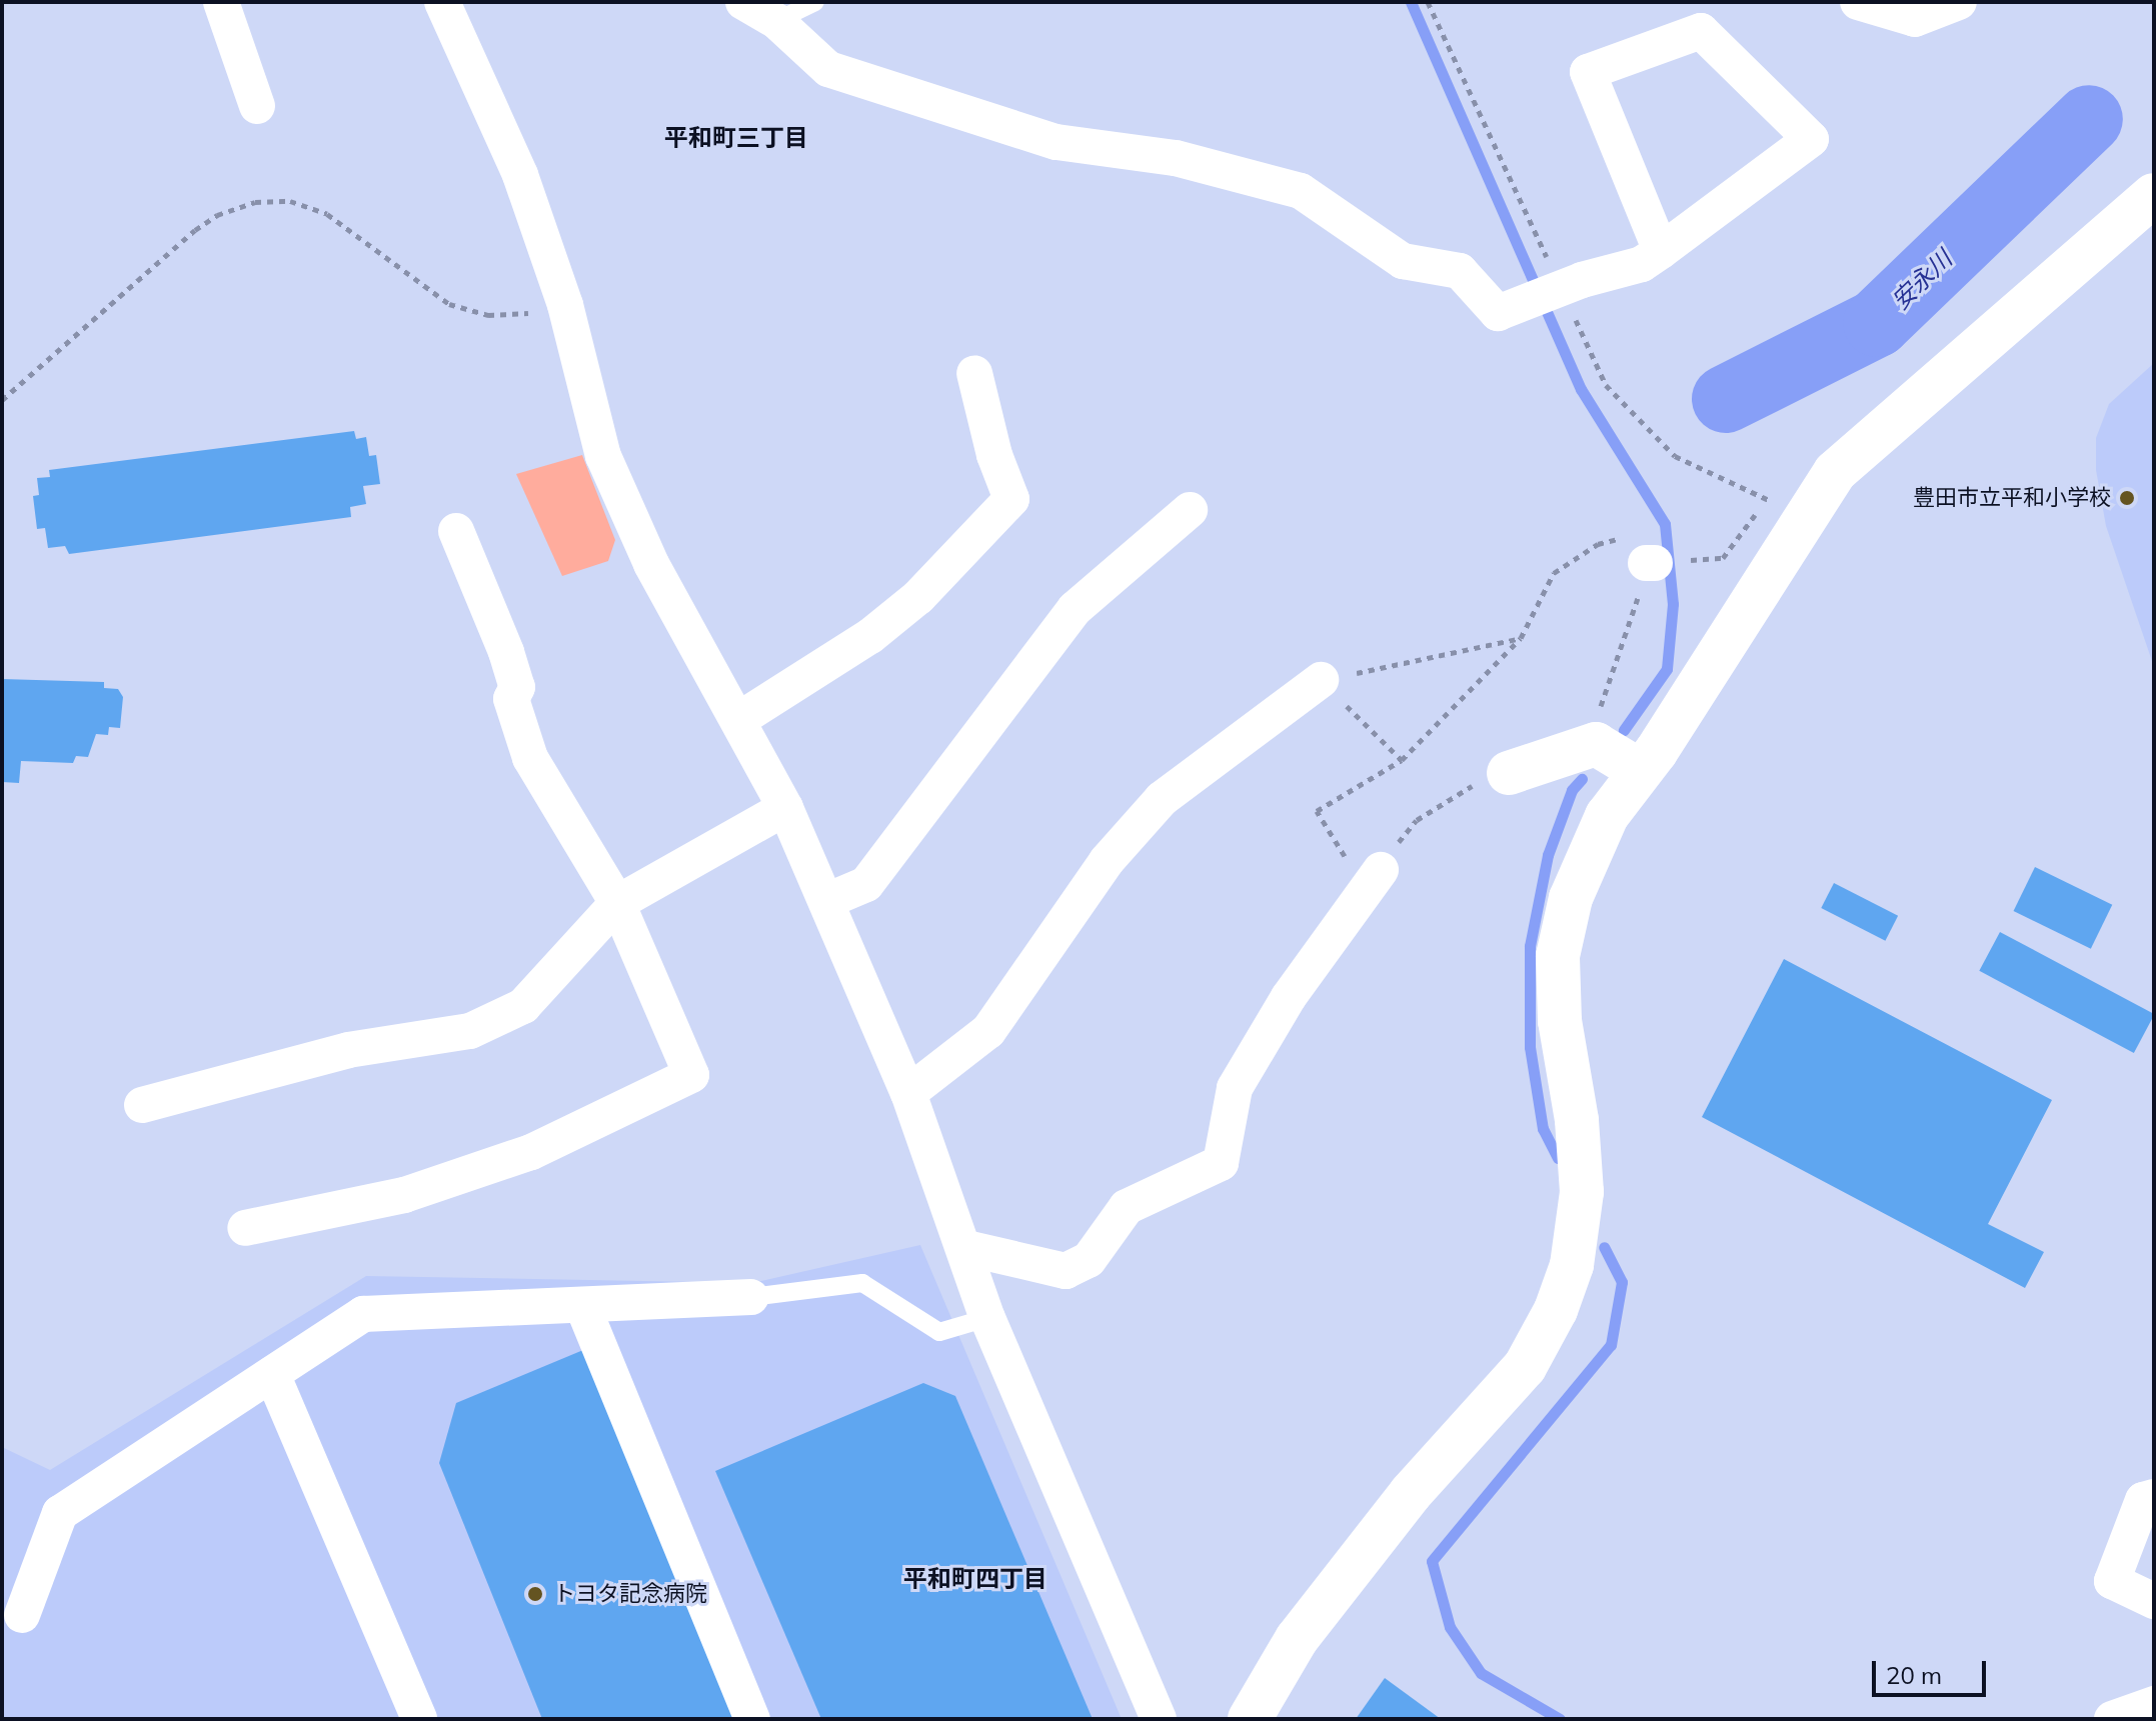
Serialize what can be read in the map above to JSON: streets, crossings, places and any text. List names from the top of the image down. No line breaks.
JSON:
{"districts":["平和町三丁目","平和町四丁目"],"water":["安永川"],"places":["豊田市立平和小学校","トヨタ記念病院"],"scale_bar":"20 m"}
